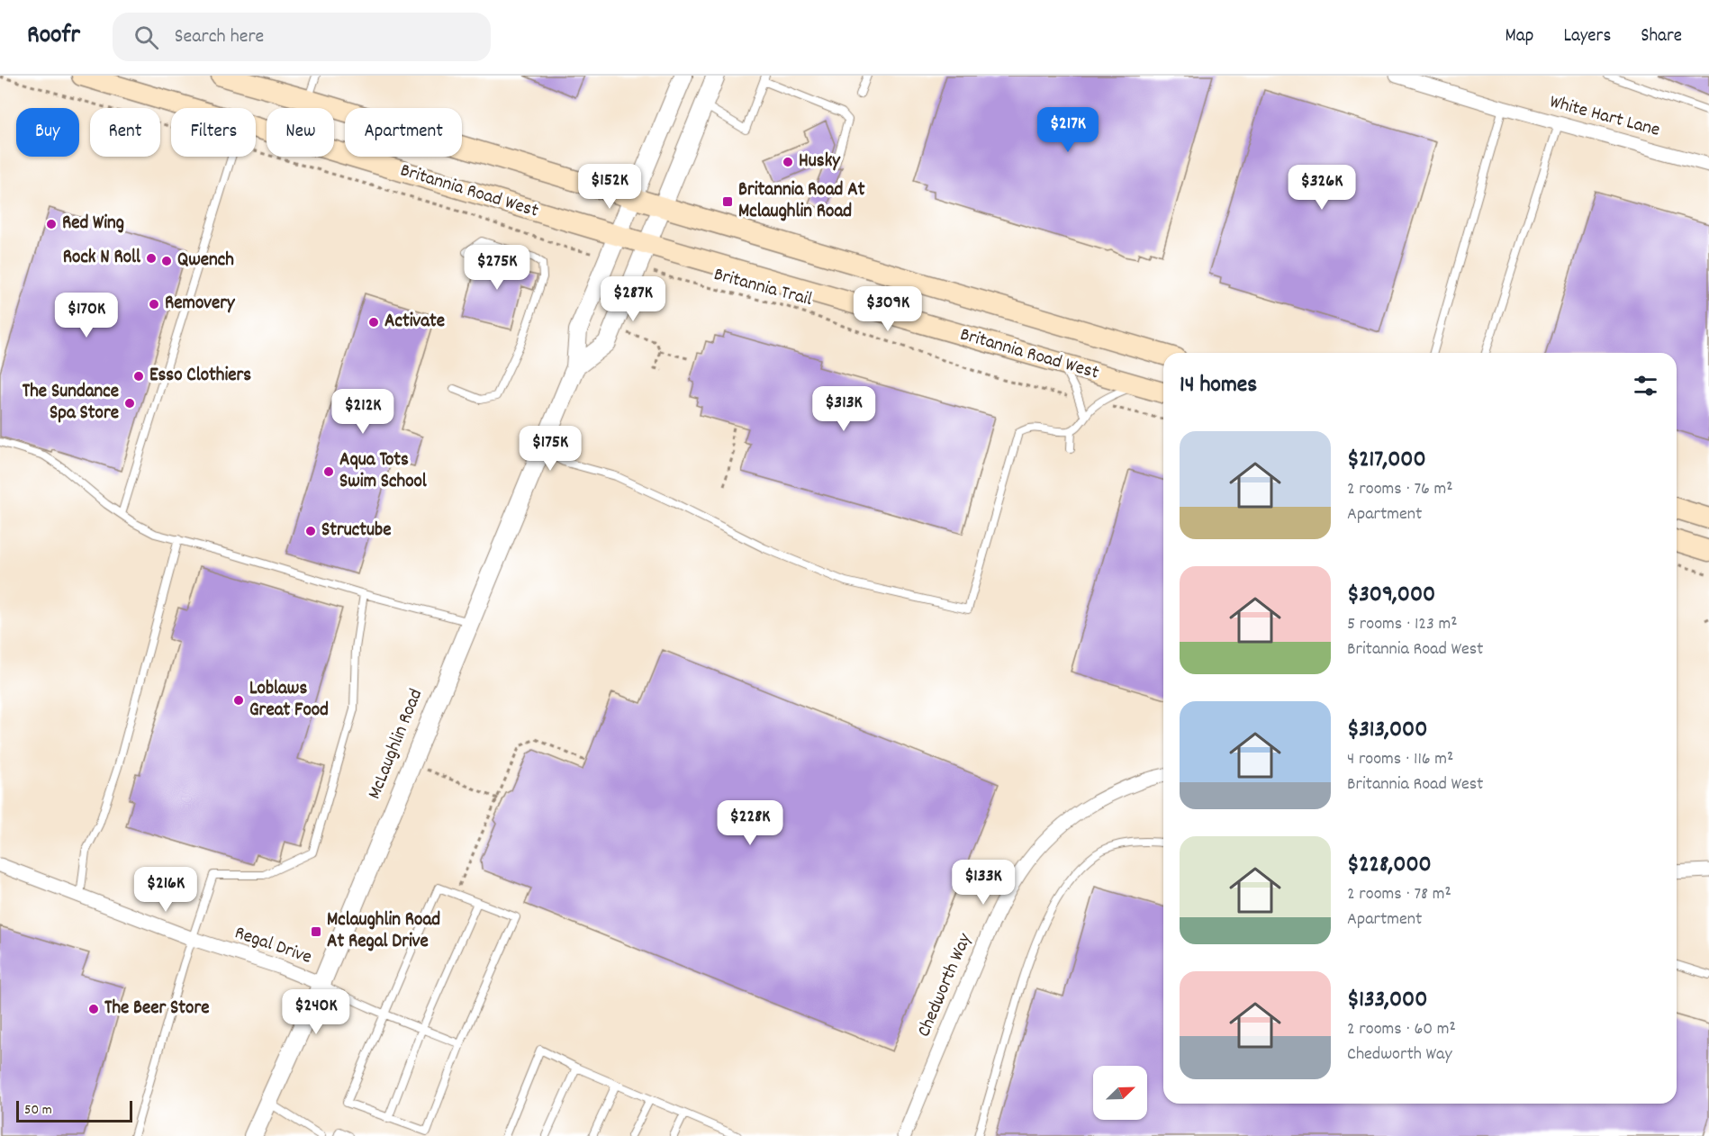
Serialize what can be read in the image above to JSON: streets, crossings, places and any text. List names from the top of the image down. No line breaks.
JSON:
{"streets":{"main road":["Britannia Road West"],"street":["White Hart Lane","McLaughlin Road","Regal Drive","Chedworth Way"],"path":["Britannia Trail"]},"crossings":[["Britannia Road West","McLaughlin Road"],["McLaughlin Road","Regal Drive"]],"places":{"other":["Husky","Red Wing","Rock N Roll","Qwench","Removery","Activate","Esso Clothiers","The Sundance Spa Store","Aqua Tots Swim School","Structube","Loblaws Great Food","The Beer Store"],"transit":["Britannia Road At Mclaughlin Road","Mclaughlin Road At Regal Drive"]},"scale_bar":"50 m","north":"top right","page":{"header":"Roofr","search":"Search here","nav":["Map","Layers","Share"],"price":["$217K","$152K","$326K","$275K","$287K","$309K","$170K","$313K","$212K","$175K","$228K","$133K","$216K","$240K"],"chip":["Buy","Rent","Filters","New","Apartment"],"heading":"14 homes","list":[{"name":"$217,000","note":"2 rooms · 76 m² · Apartment"},{"name":"$309,000","note":"5 rooms · 123 m² · Britannia Road West"},{"name":"$313,000","note":"4 rooms · 116 m² · Britannia Road West"},{"name":"$228,000","note":"2 rooms · 78 m² · Apartment"},{"name":"$133,000","note":"2 rooms · 60 m² · Chedworth Way"}],"scale":"50 m"}}
